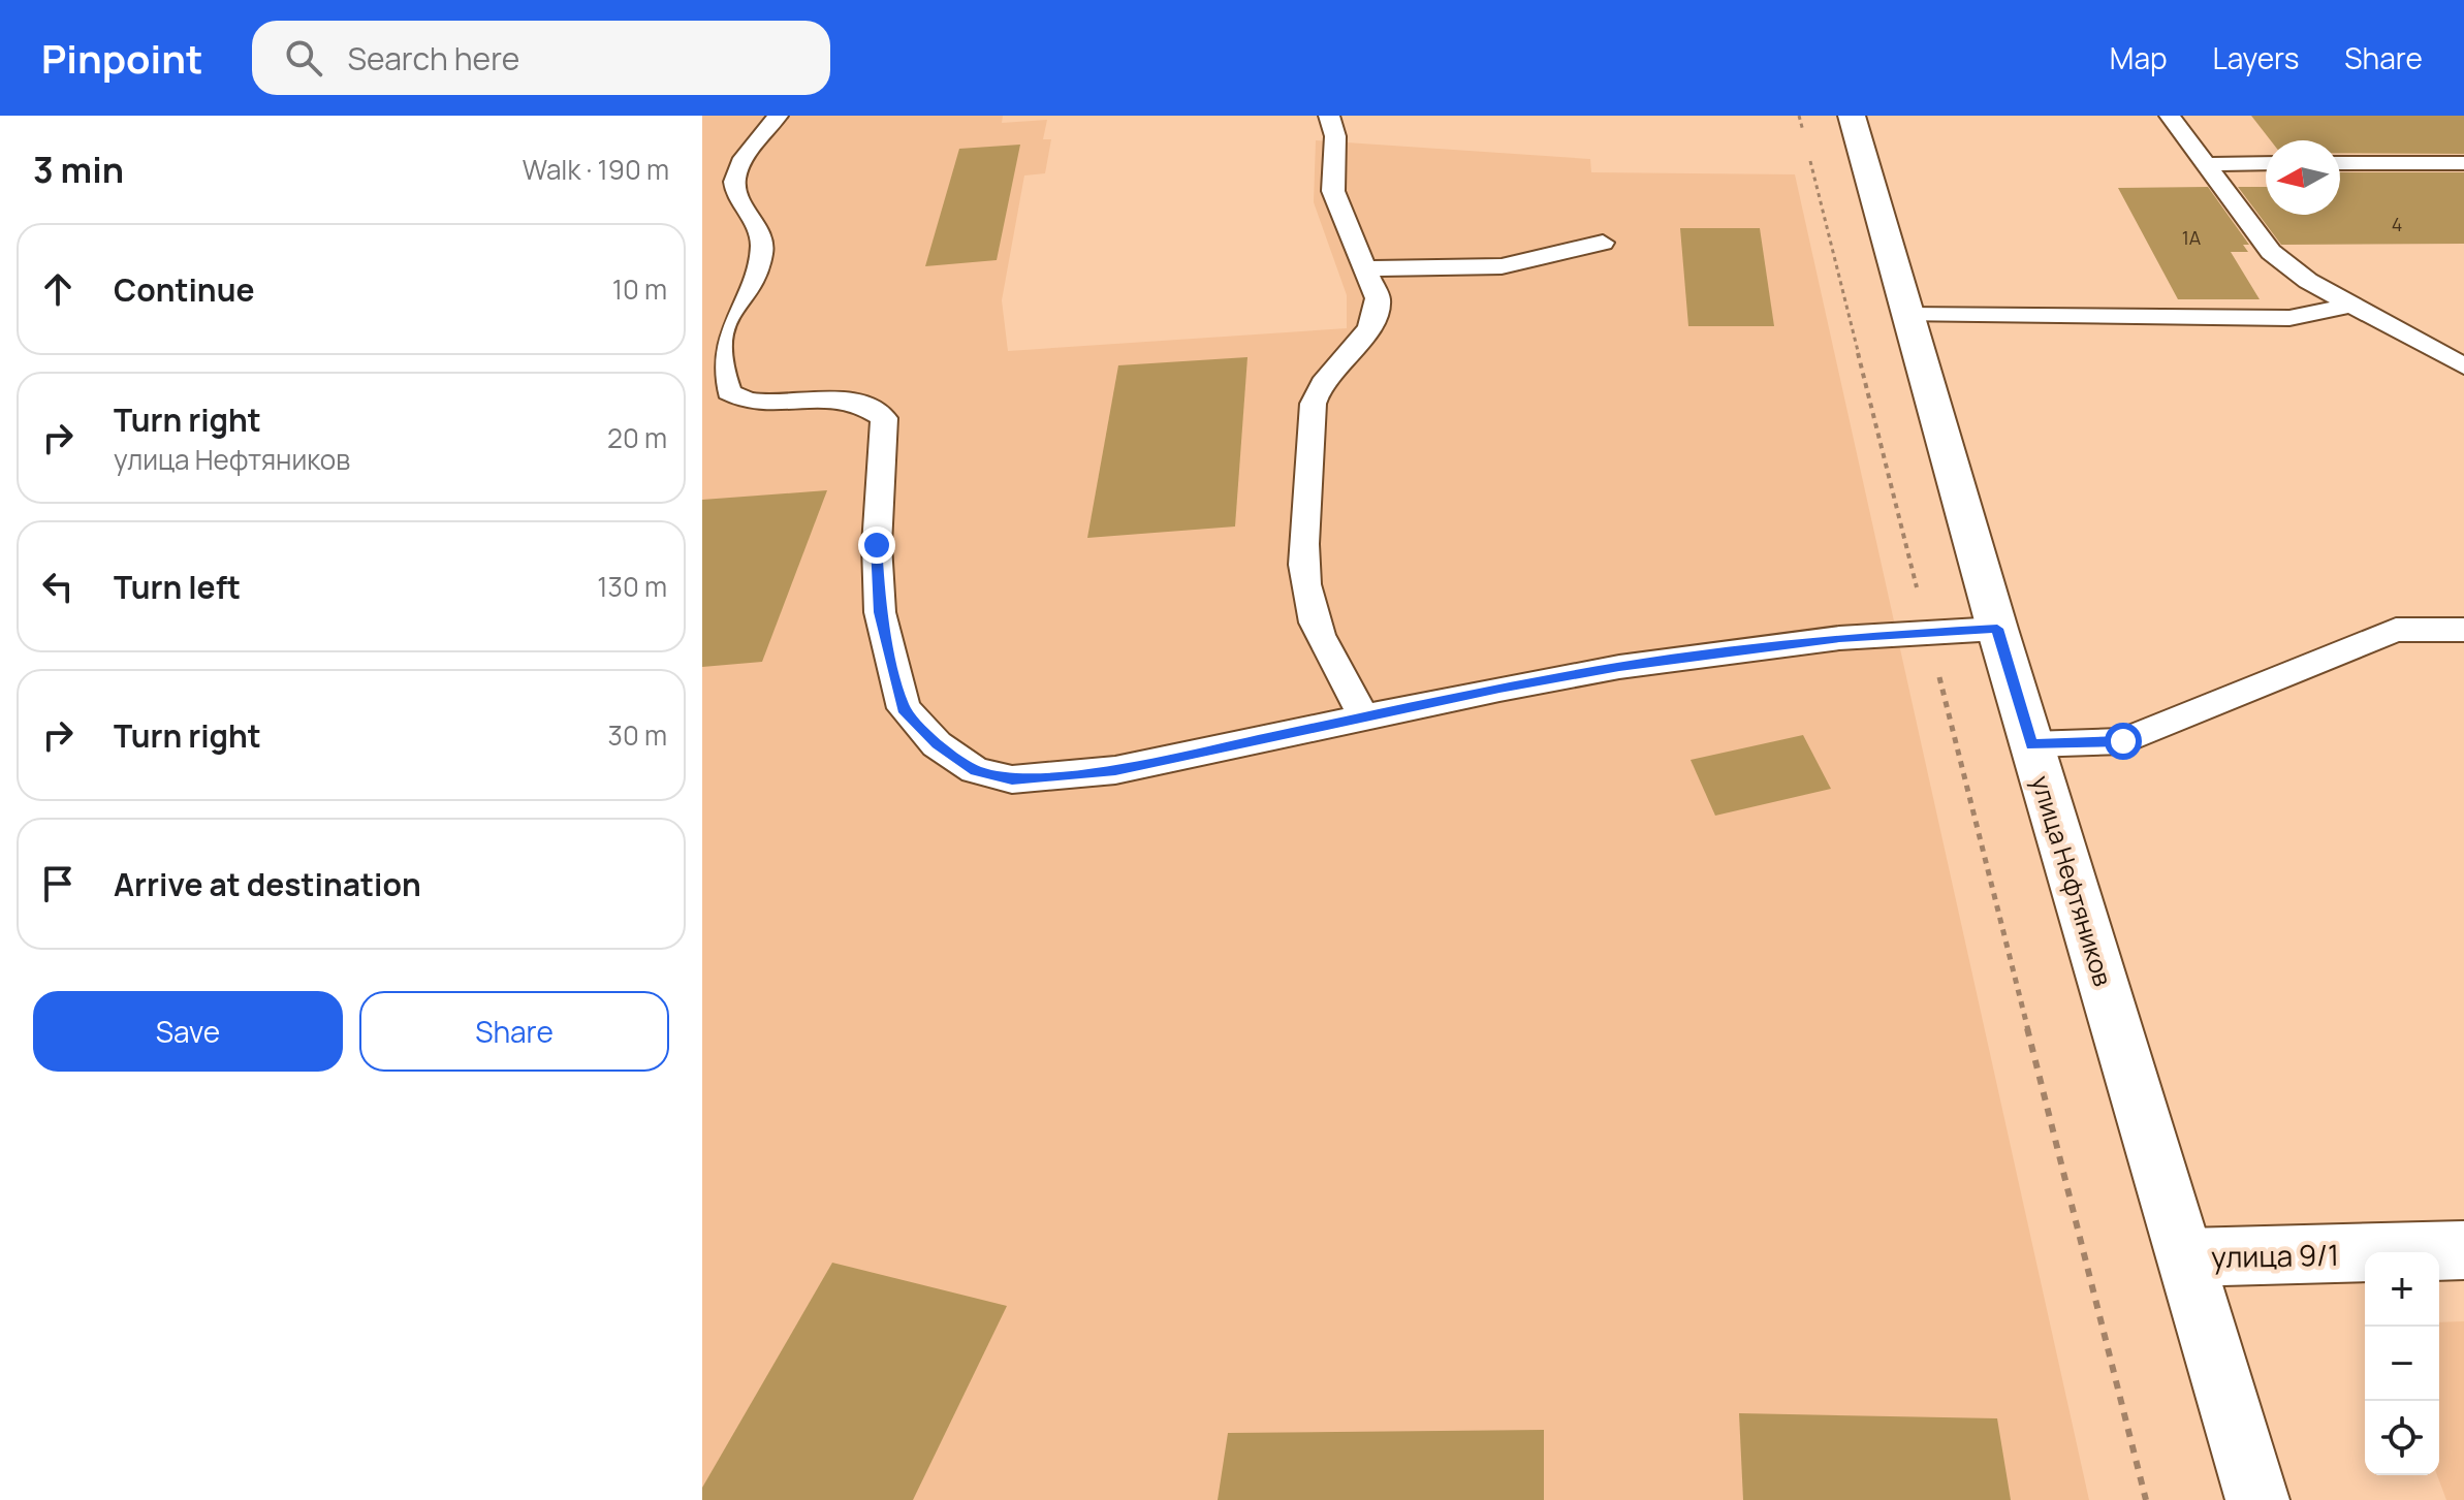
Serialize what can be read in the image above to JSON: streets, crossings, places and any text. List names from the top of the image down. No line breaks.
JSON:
{"streets":{"street":["улица Нефтяников","улица 9/1"]},"crossings":[["улица Нефтяников","улица 9/1"]],"house_numbers":["4","1А"],"north":"left","page":{"header":"Pinpoint","search":"Search here","nav":["Map","Layers","Share"],"heading":["3 min","Walk · 190 m"],"list":[["Continue","10 m"],["Turn right","улица Нефтяников","20 m"],["Turn left","130 m"],["Turn right","30 m"],"Arrive at destination"],"buttons":["Save","Share"],"map_buttons":["+","−"]}}
